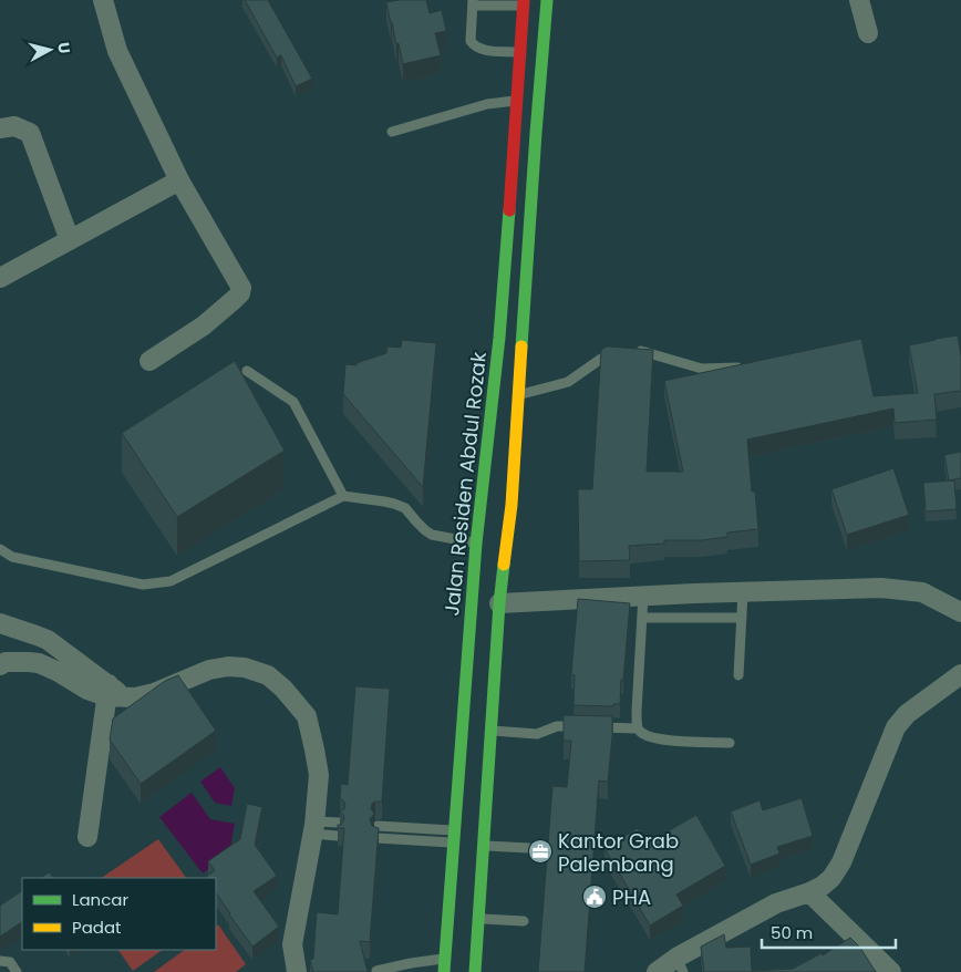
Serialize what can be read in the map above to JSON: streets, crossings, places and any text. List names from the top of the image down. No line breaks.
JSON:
{"streets":{"highway":["Jalan Residen Abdul Rozak"]},"places":{"office":["Kantor Grab Palembang"],"public building":["PHA"]},"legend":["Lancar","Padat"],"scale_bar":"50 m","north":"right"}
